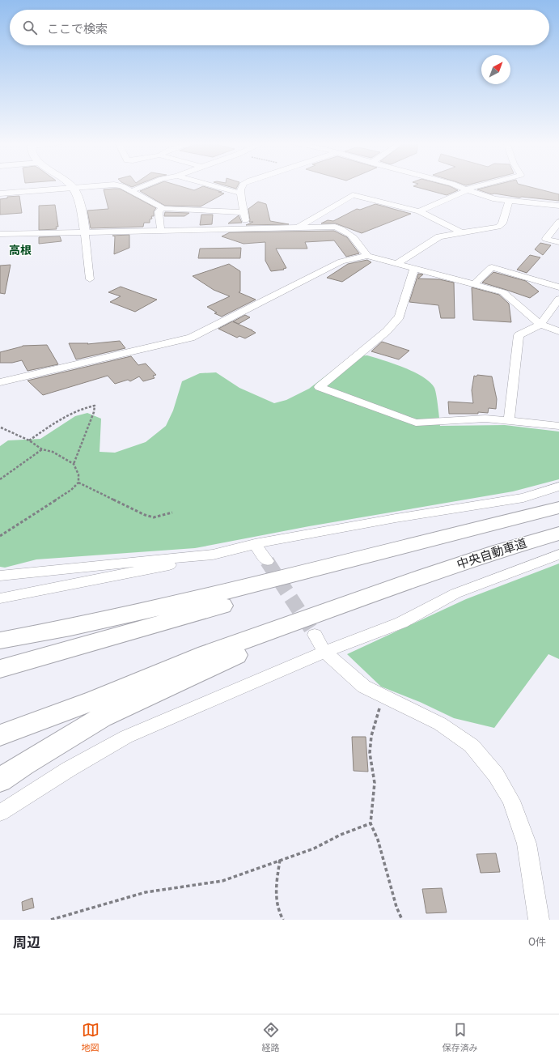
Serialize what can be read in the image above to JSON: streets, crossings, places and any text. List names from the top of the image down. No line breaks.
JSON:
{"streets":{"highway":["中央自動車道"]},"districts":["高根"],"north":"top right","page":{"search":"ここで検索","heading":["周辺","0件"],"nav":["地図","経路","保存済み"]}}
